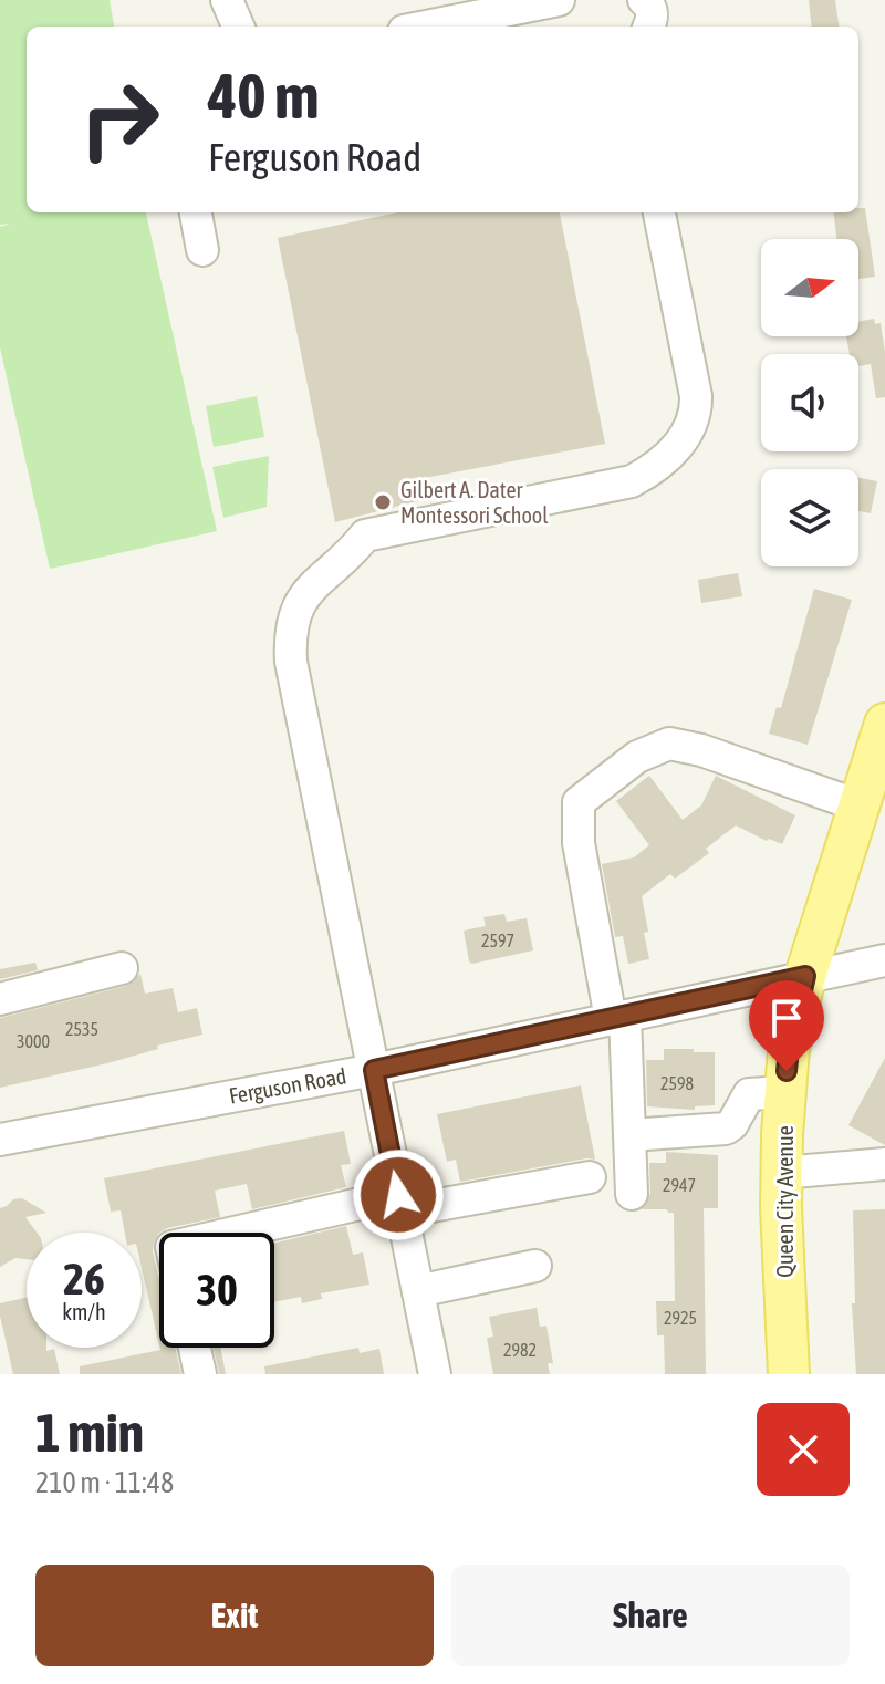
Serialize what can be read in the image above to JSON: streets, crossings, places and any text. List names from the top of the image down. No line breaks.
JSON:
{"streets":{"main road":["Queen City Avenue"],"street":["Ferguson Road"]},"crossings":[["Ferguson Road","Queen City Avenue"]],"places":["Gilbert A. Dater Montessori School"],"house_numbers":["2597","2535","3000","2598","2947","2925","2982"],"north":"right","page":{"turn":["40 m","Ferguson Road"],"speed":"26 km/h","limit":"30","heading":["1 min","210 m · 11:48"],"buttons":["Exit","Share"]}}
